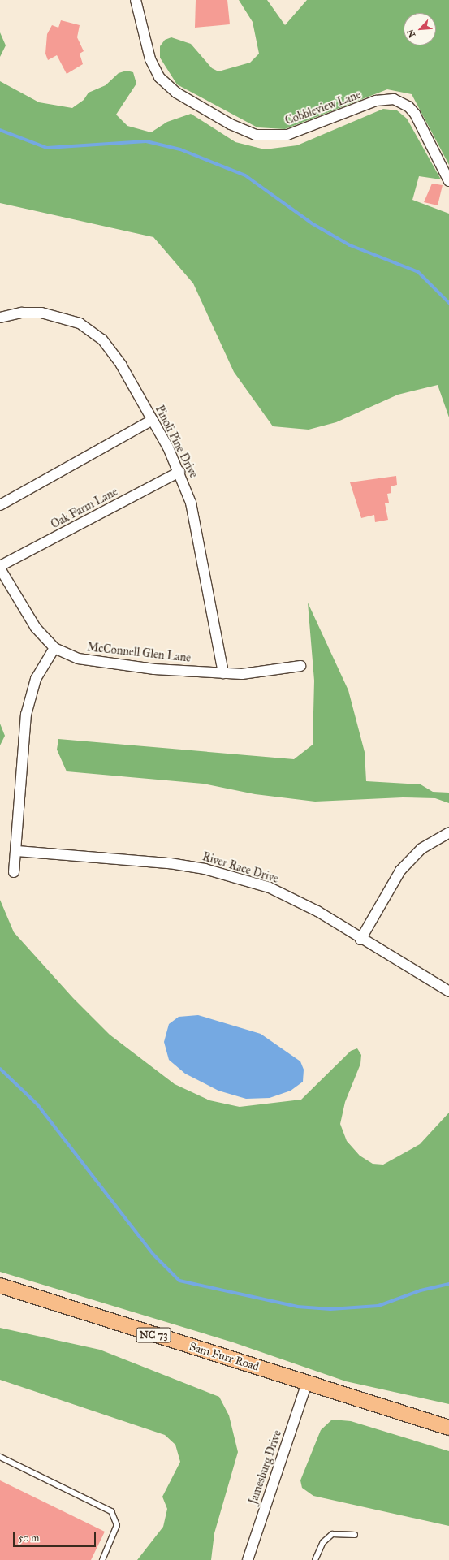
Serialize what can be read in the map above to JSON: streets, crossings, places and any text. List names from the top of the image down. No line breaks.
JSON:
{"streets":{"main road":["NC 73","Sam Furr Road"],"street":["Cobbleview Lane","Pinoli Pine Drive","Oak Farm Lane","McConnell Glen Lane","River Race Drive","Jamesburg Drive"]},"crossings":[["Pinoli Pine Drive","Oak Farm Lane"],["Pinoli Pine Drive","McConnell Glen Lane"],["Sam Furr Road","Jamesburg Drive"]],"scale_bar":"50 m","north":"bottom left"}
